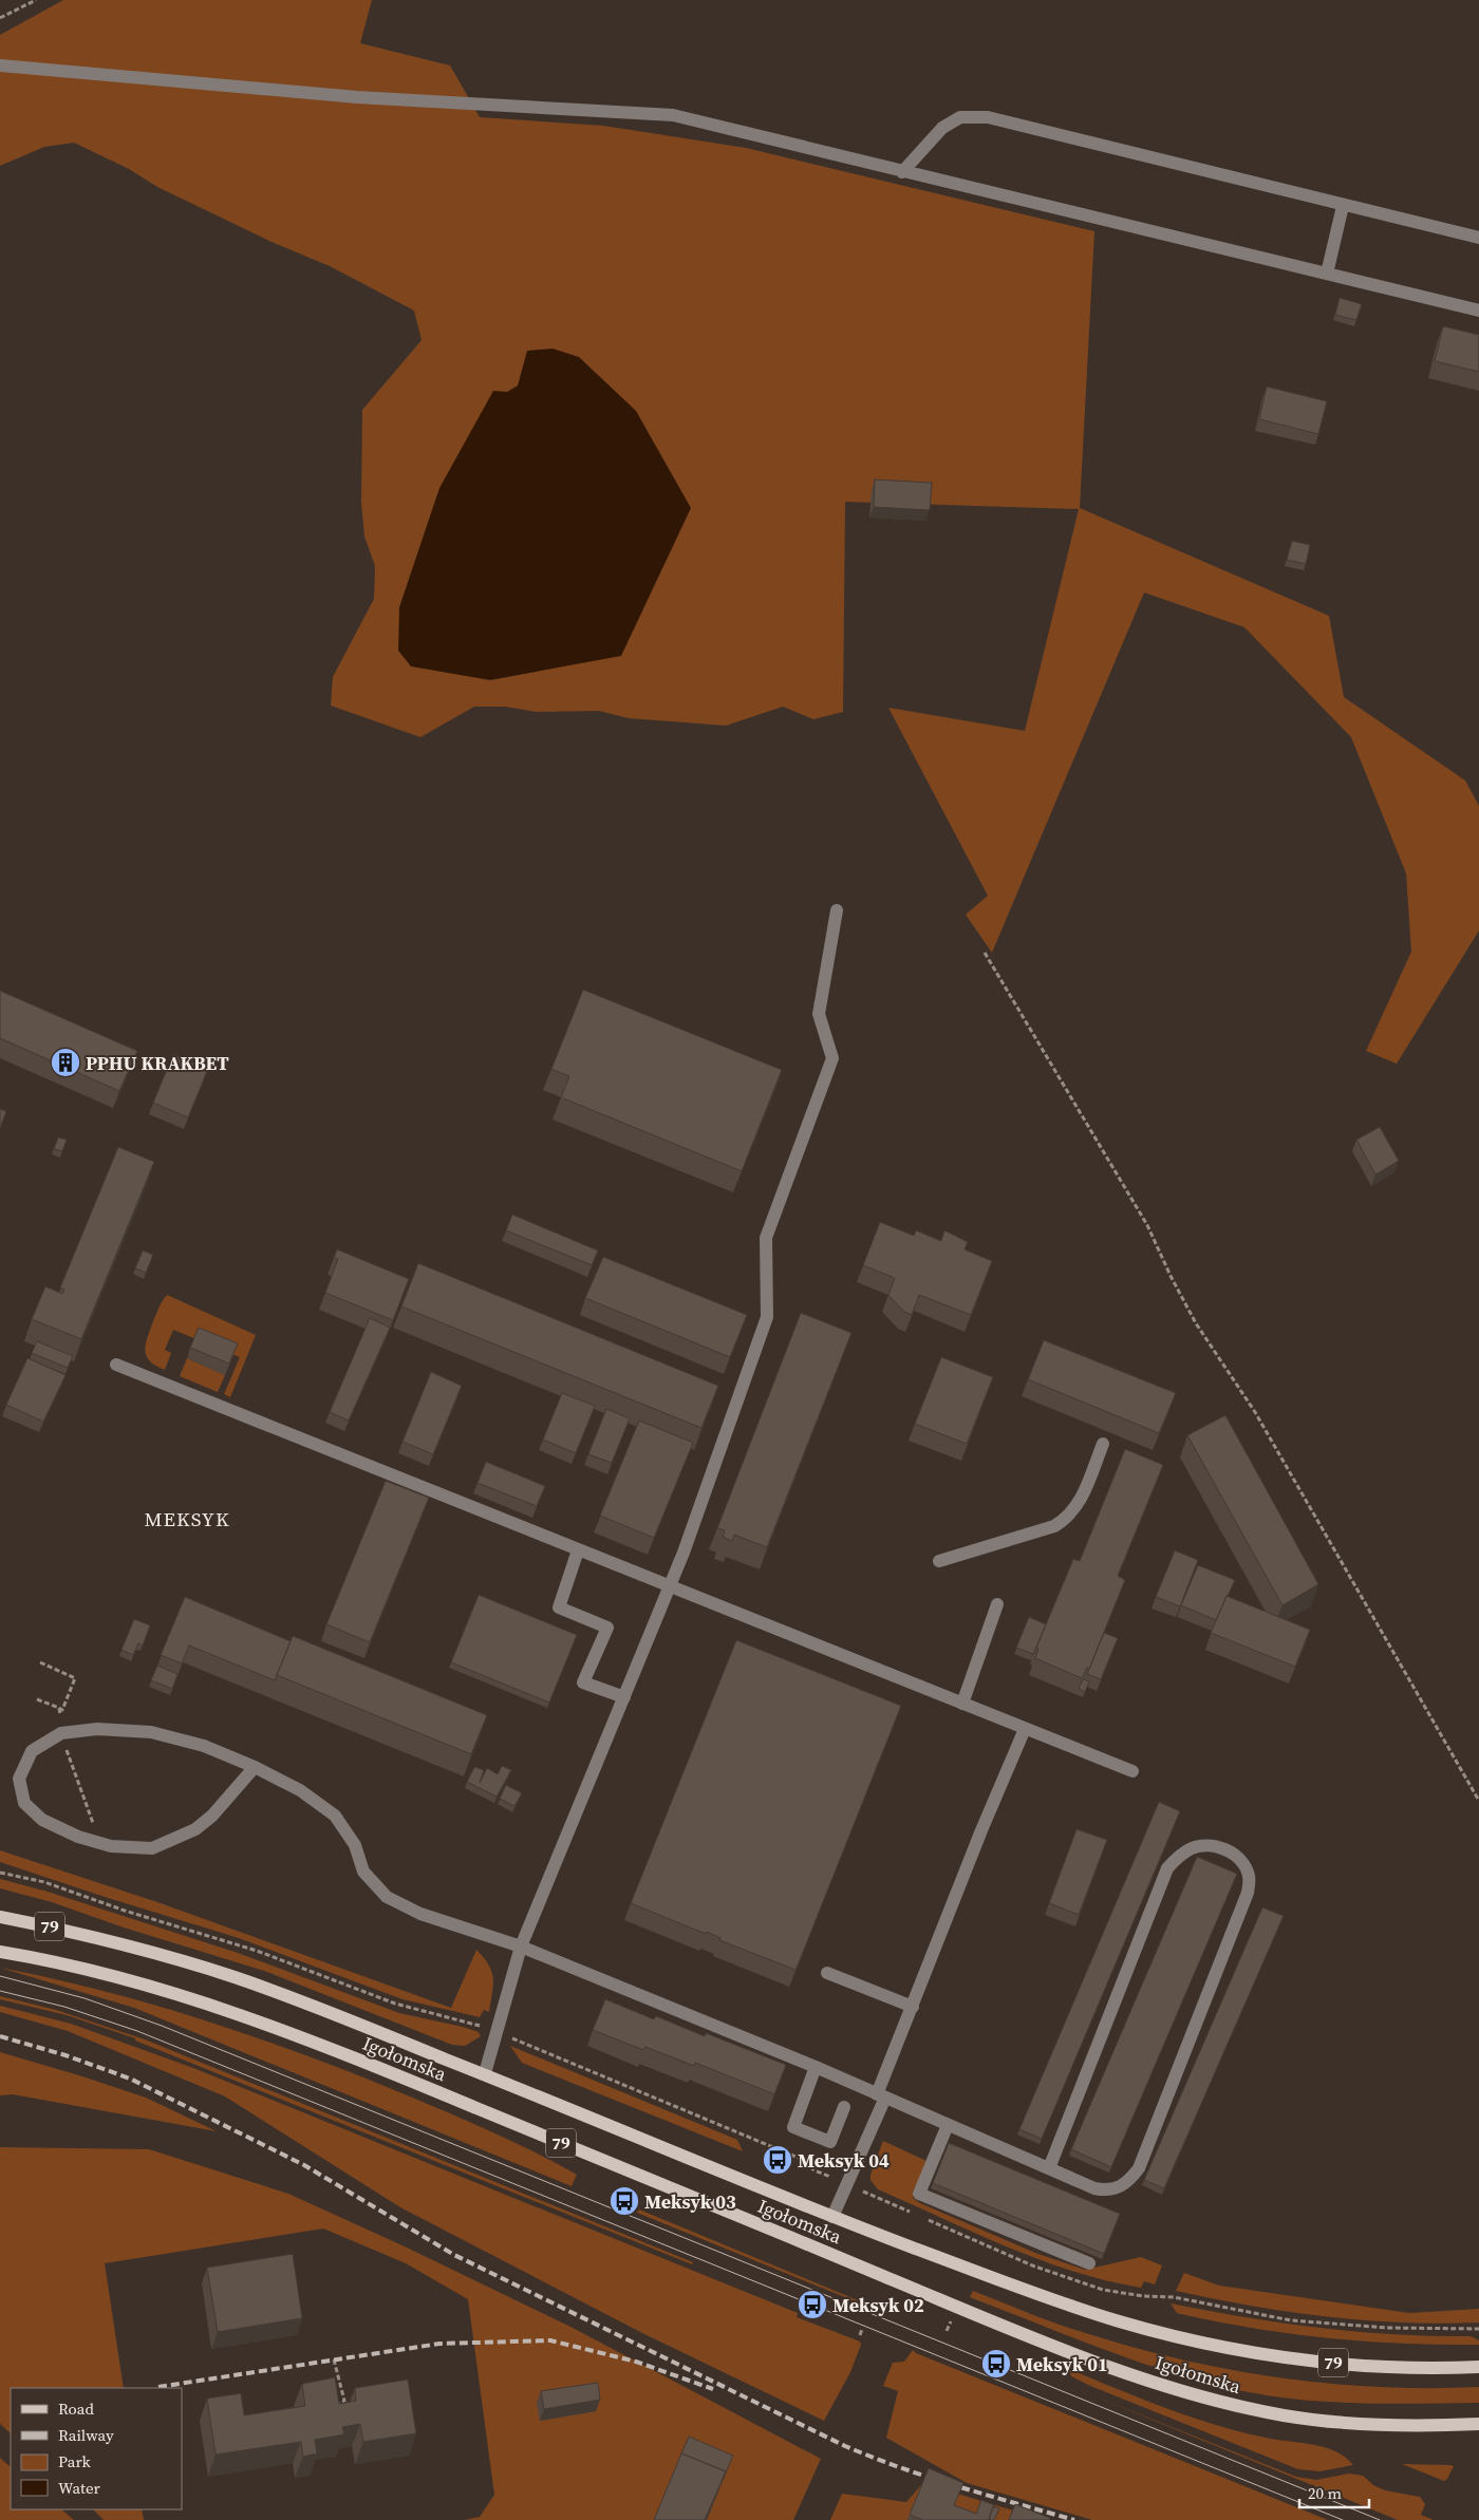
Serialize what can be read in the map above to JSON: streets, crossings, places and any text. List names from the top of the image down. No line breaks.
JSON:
{"streets":{"main road":["79","Igołomska"]},"districts":["MEKSYK"],"places":{"building":["PPHU KRAKBET"],"bus stop":["Meksyk 04","Meksyk 03","Meksyk 02","Meksyk 01"]},"legend":["Road","Railway","Park","Water"],"scale_bar":"20 m"}
